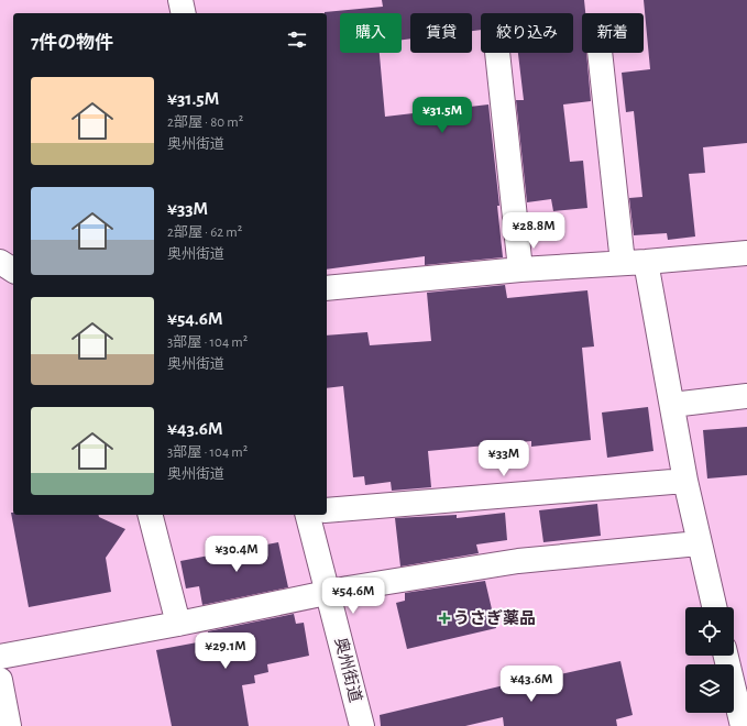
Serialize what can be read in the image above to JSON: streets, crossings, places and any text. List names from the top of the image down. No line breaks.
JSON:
{"streets":{"street":["奥州街道"]},"places":{"health":["うさぎ薬品"]},"page":{"chip":["購入","賃貸","絞り込み","新着"],"heading":"7件の物件","list":[{"name":"¥31.5M","note":"2部屋 · 80 m² · 奥州街道"},{"name":"¥33M","note":"2部屋 · 62 m² · 奥州街道"},{"name":"¥54.6M","note":"3部屋 · 104 m² · 奥州街道"},{"name":"¥43.6M","note":"3部屋 · 104 m² · 奥州街道"}],"price":["¥31.5M","¥28.8M","¥33M","¥30.4M","¥54.6M","¥29.1M","¥43.6M"]}}
